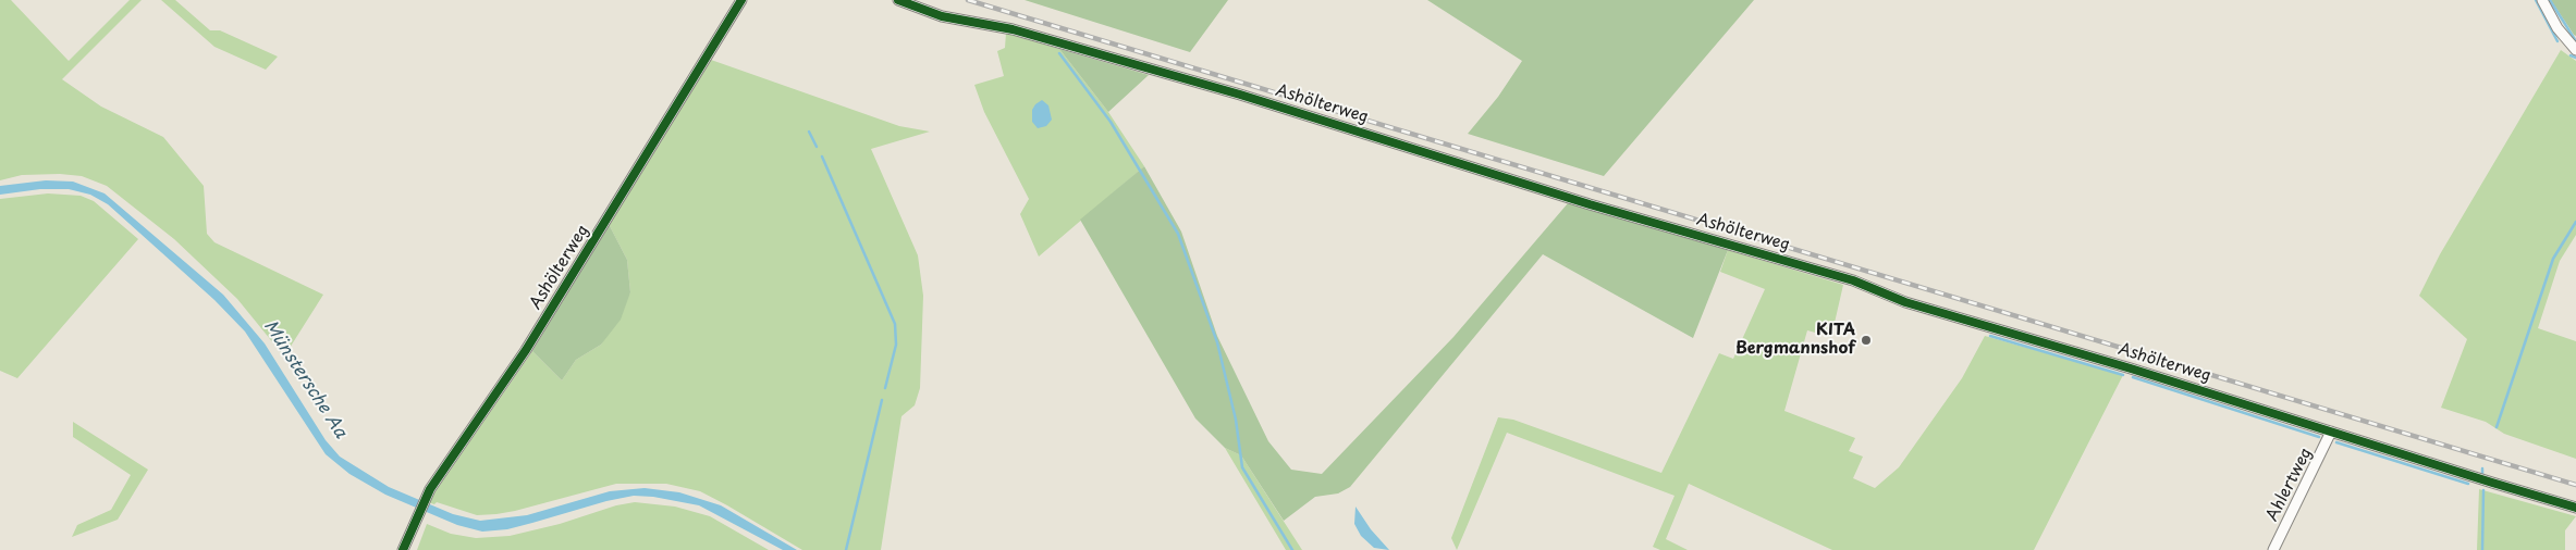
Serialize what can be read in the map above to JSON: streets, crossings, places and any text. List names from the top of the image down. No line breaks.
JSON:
{"streets":{"street":["Ashölterweg","Ahlertweg"]},"crossings":[["Ashölterweg","Ahlertweg"]],"water":["Münstersche Aa"],"places":["KITA Bergmannshof"]}
